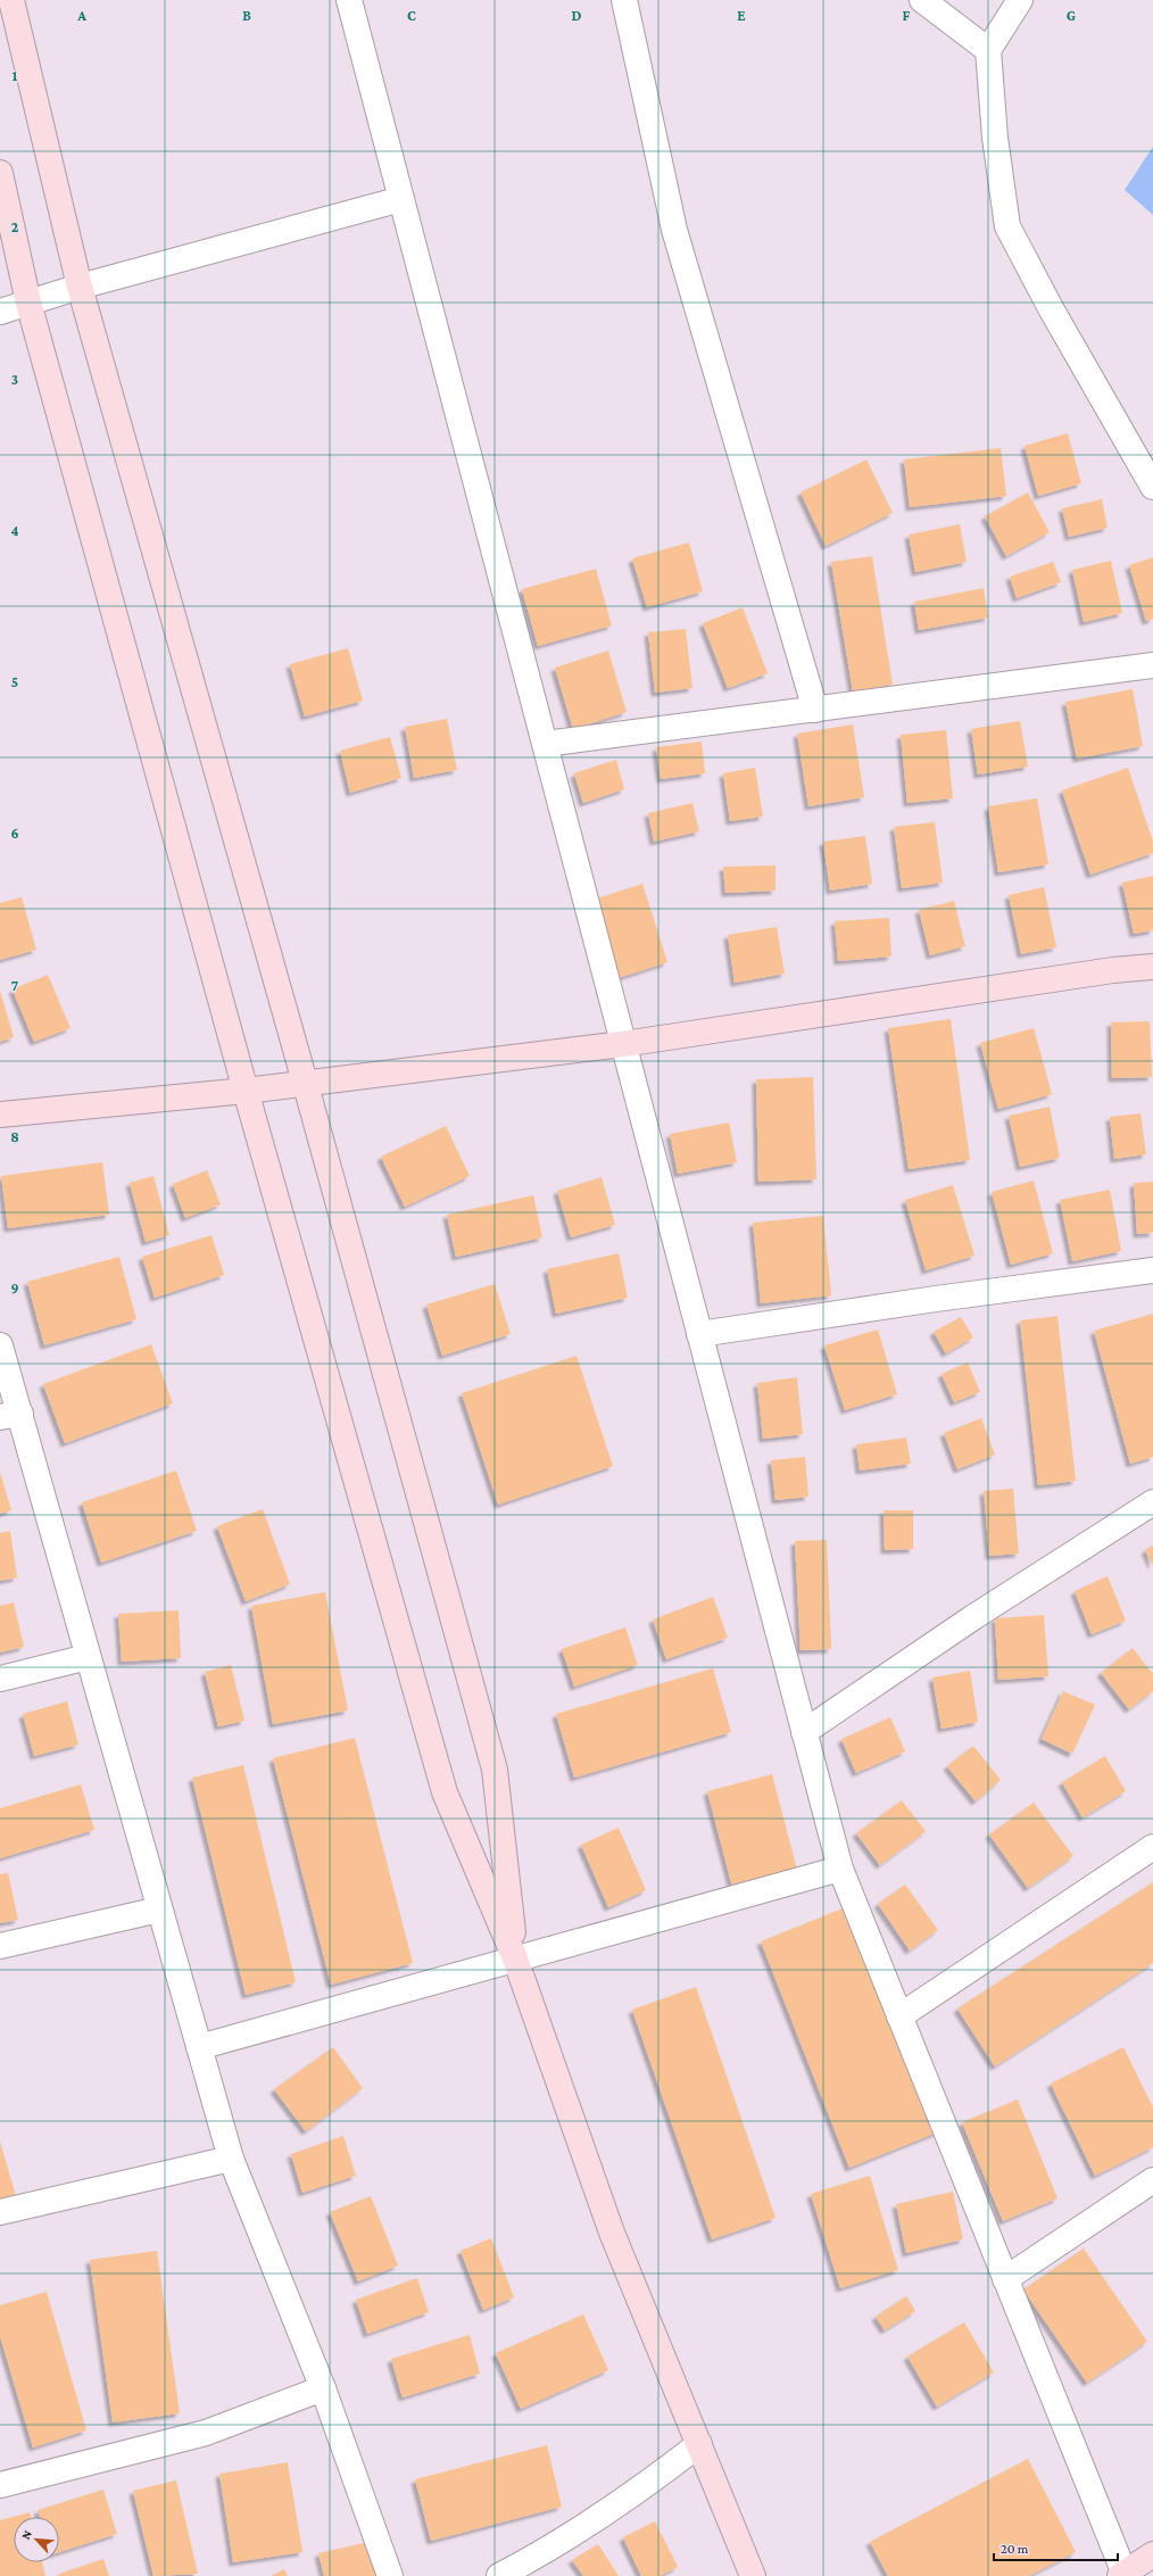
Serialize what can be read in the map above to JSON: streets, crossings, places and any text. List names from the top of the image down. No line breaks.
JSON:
{"scale_bar":"20 m","north":"top left","grid":{"columns":["A","B","C","D","E","F","G"],"rows":["1","2","3","4","5","6","7","8","9"]}}
